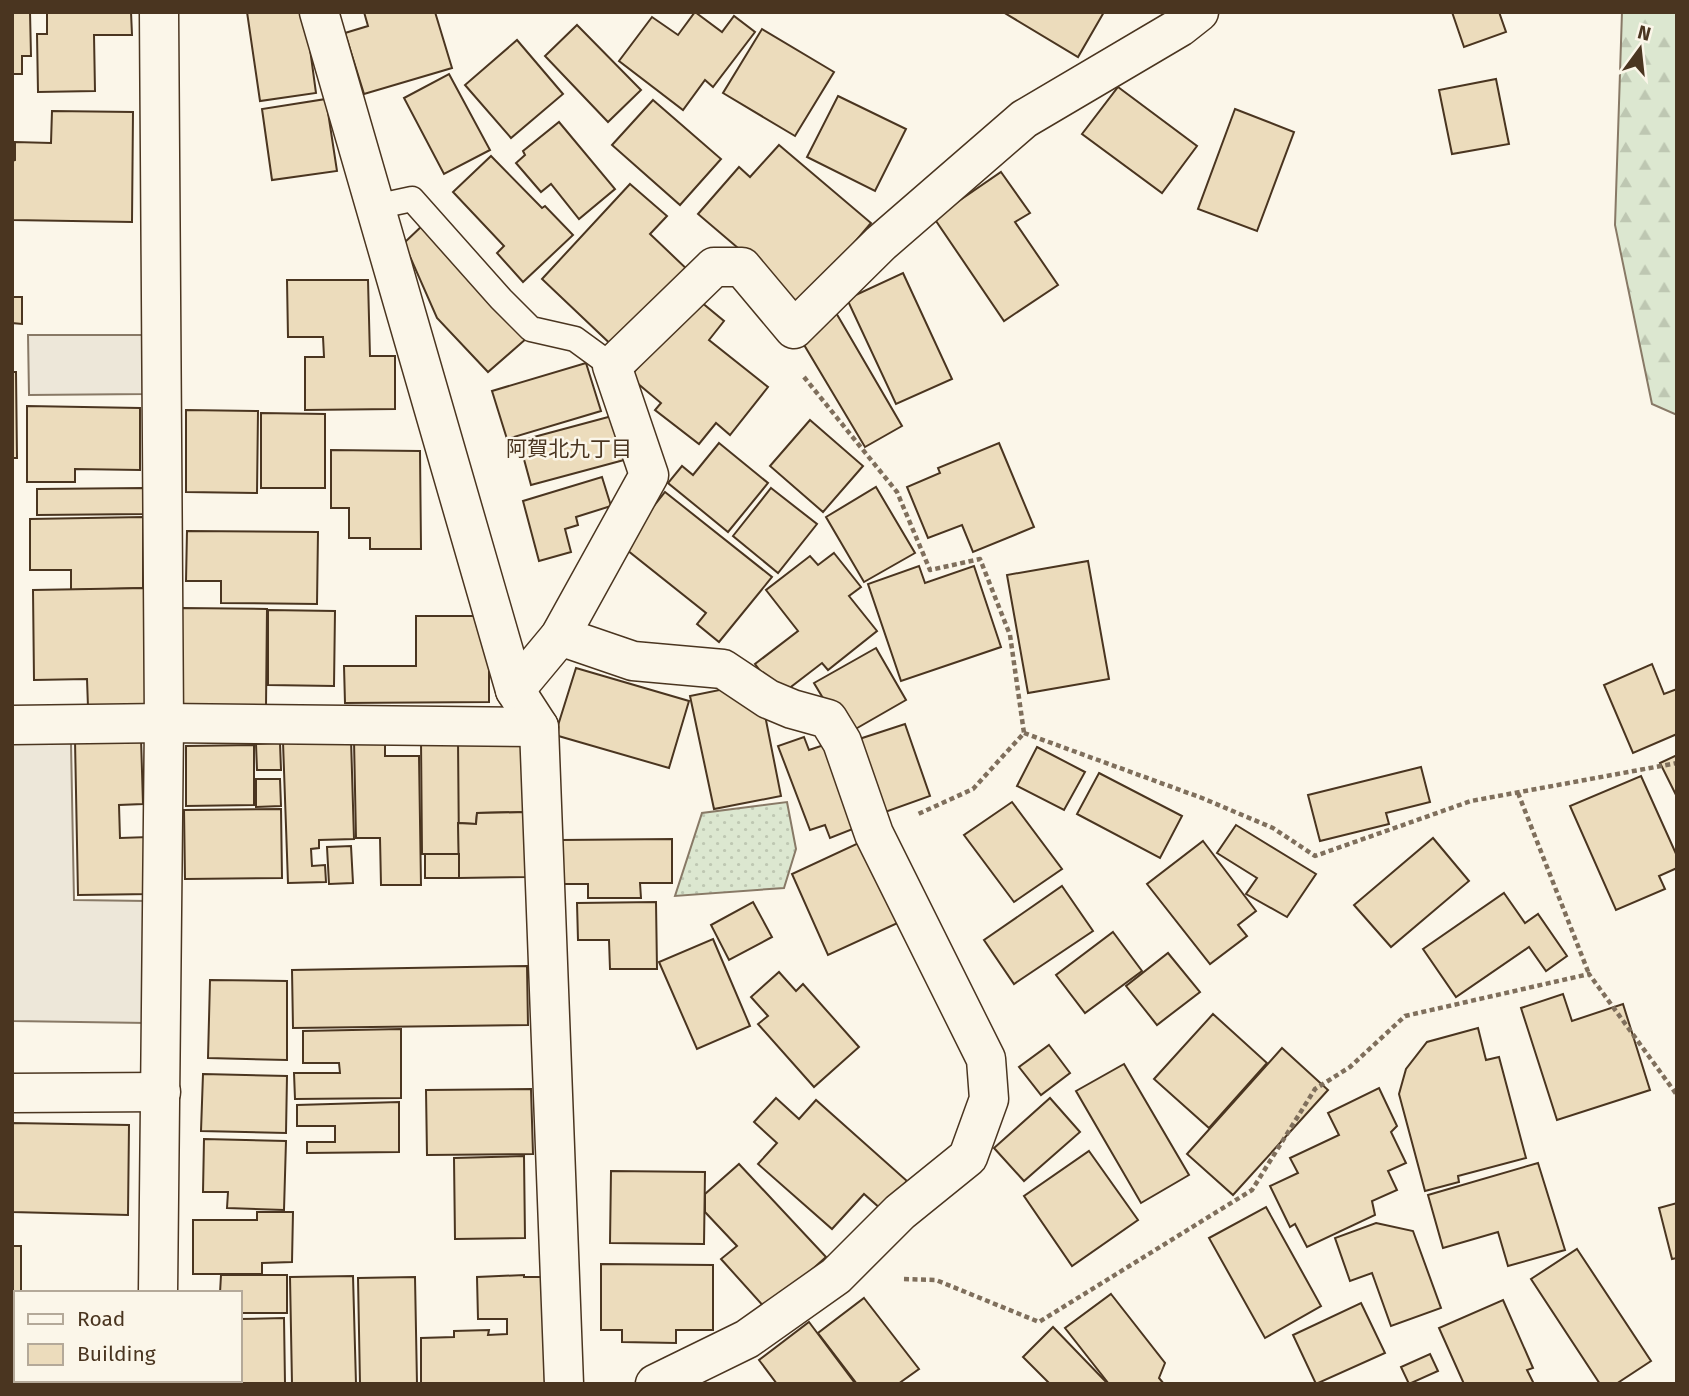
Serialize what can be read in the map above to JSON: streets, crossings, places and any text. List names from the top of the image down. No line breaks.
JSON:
{"districts":["阿賀北九丁目"],"legend":["Road","Building"],"north":"top"}
